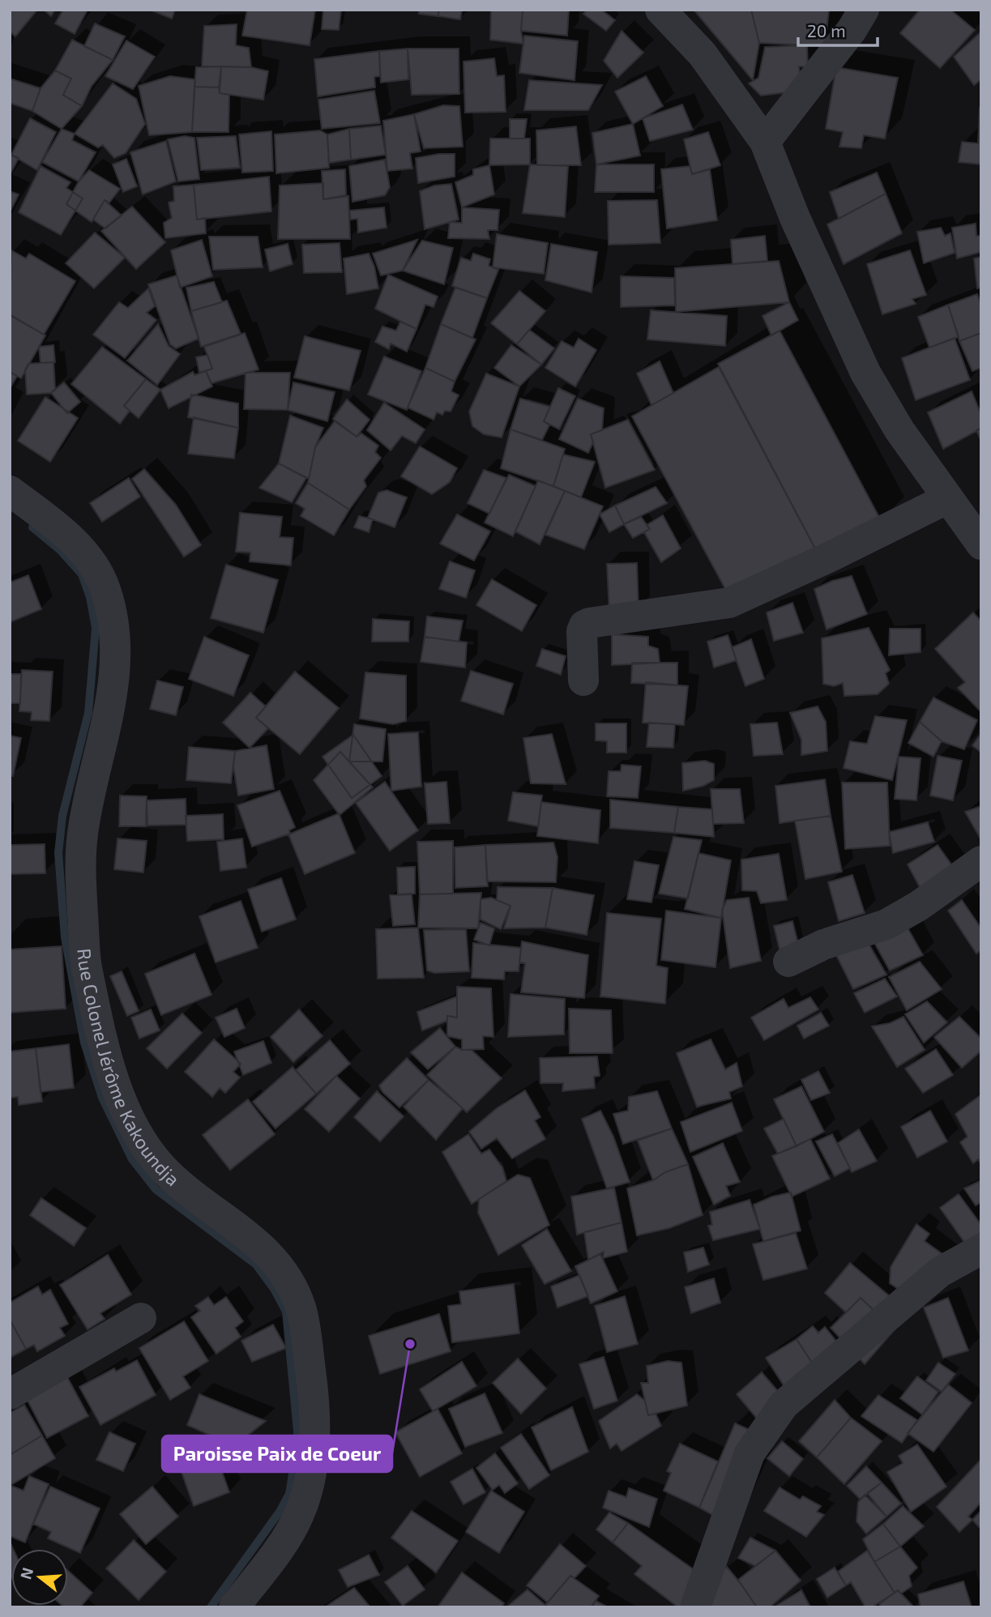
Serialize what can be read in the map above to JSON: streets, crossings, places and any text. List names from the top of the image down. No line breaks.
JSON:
{"streets":{"street":["Rue Colonel Jérôme Kakoundja"]},"places":["Paroisse Paix de Coeur"],"scale_bar":"20 m","north":"left"}
